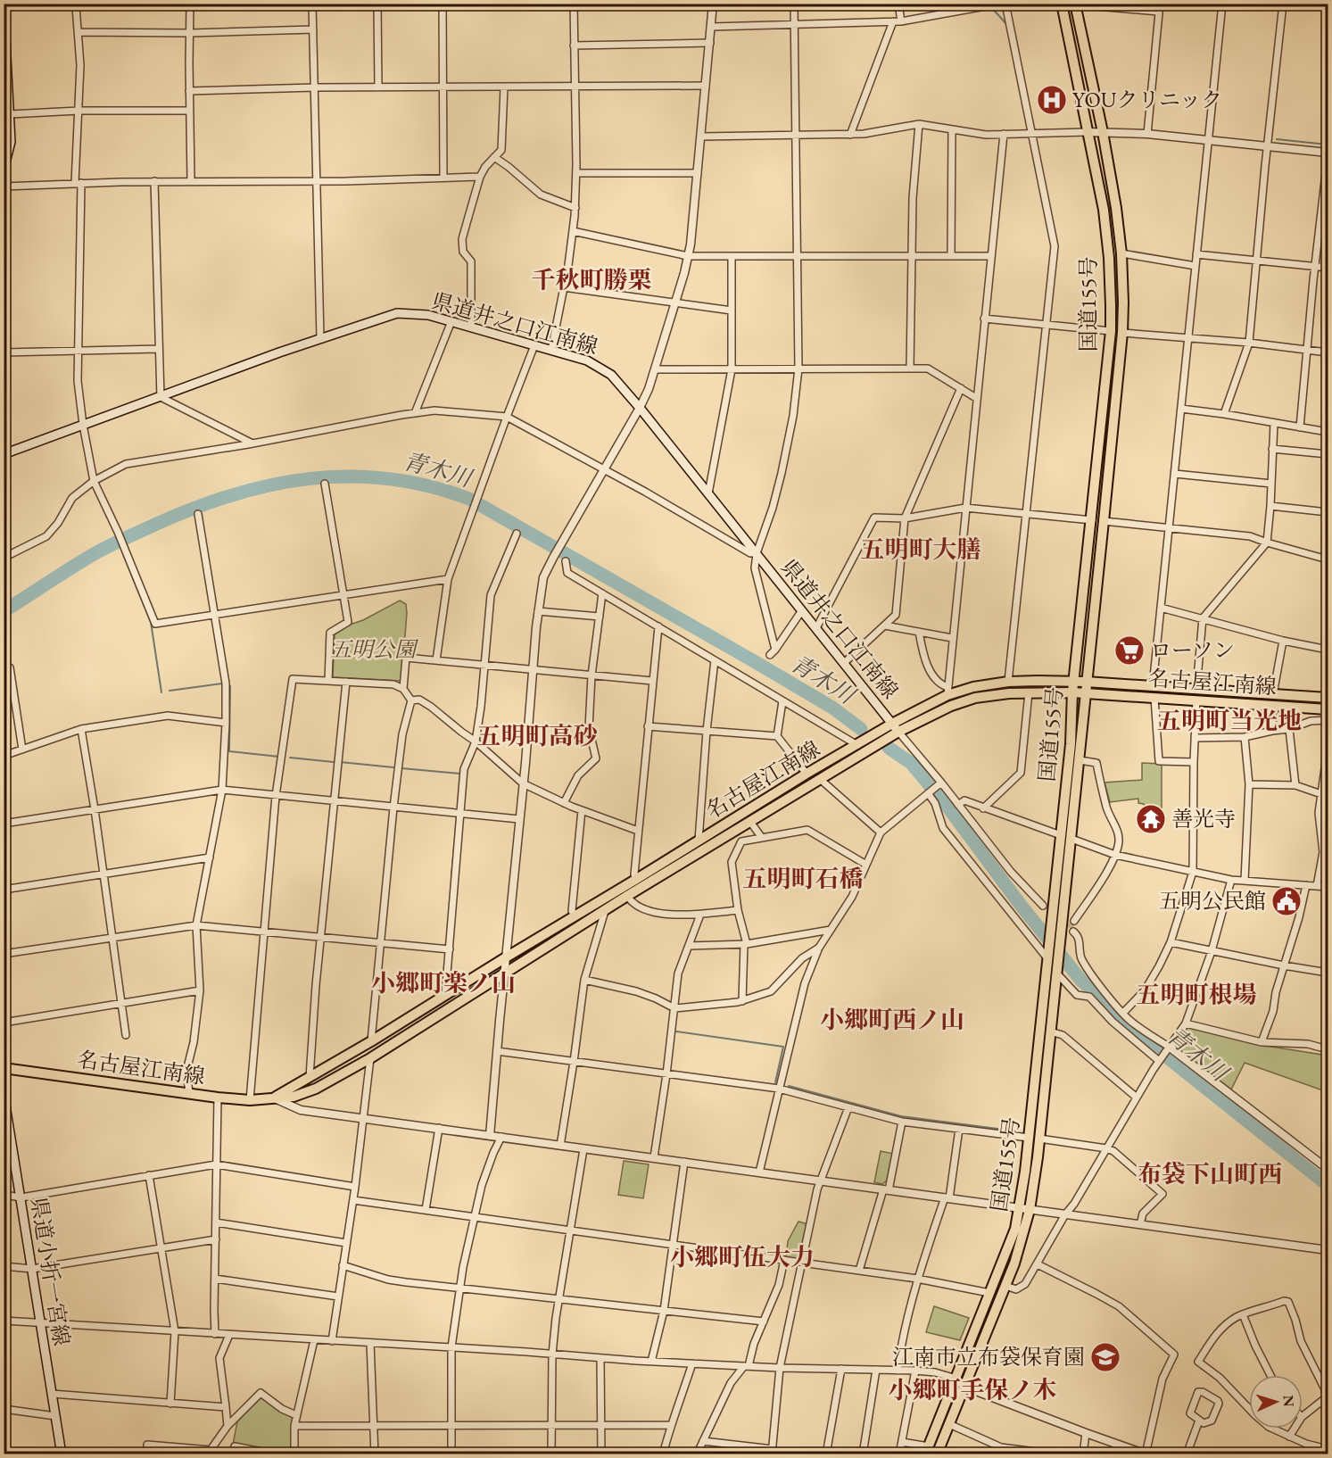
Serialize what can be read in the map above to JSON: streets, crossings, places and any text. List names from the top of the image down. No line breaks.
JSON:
{"streets":{"main road":["国道155号","県道井之口江南線","名古屋江南線","県道小折一宮線"]},"crossings":[["国道155号","名古屋江南線"],["県道井之口江南線","名古屋江南線"]],"districts":["千秋町勝栗","五明町大膳","五明町当光地","五明町高砂","五明町石橋","小郷町楽ノ山","五明町根場","小郷町西ノ山","布袋下山町西","小郷町伍大力","小郷町手保ノ木"],"water":["青木川"],"parks":["五明公園"],"places":{"hospital":["YOUクリニック"],"supermarket":["ローソン"],"temple":["善光寺"],"public building":["五明公民館"],"school or university":["江南市立布袋保育園"]},"north":"right"}
